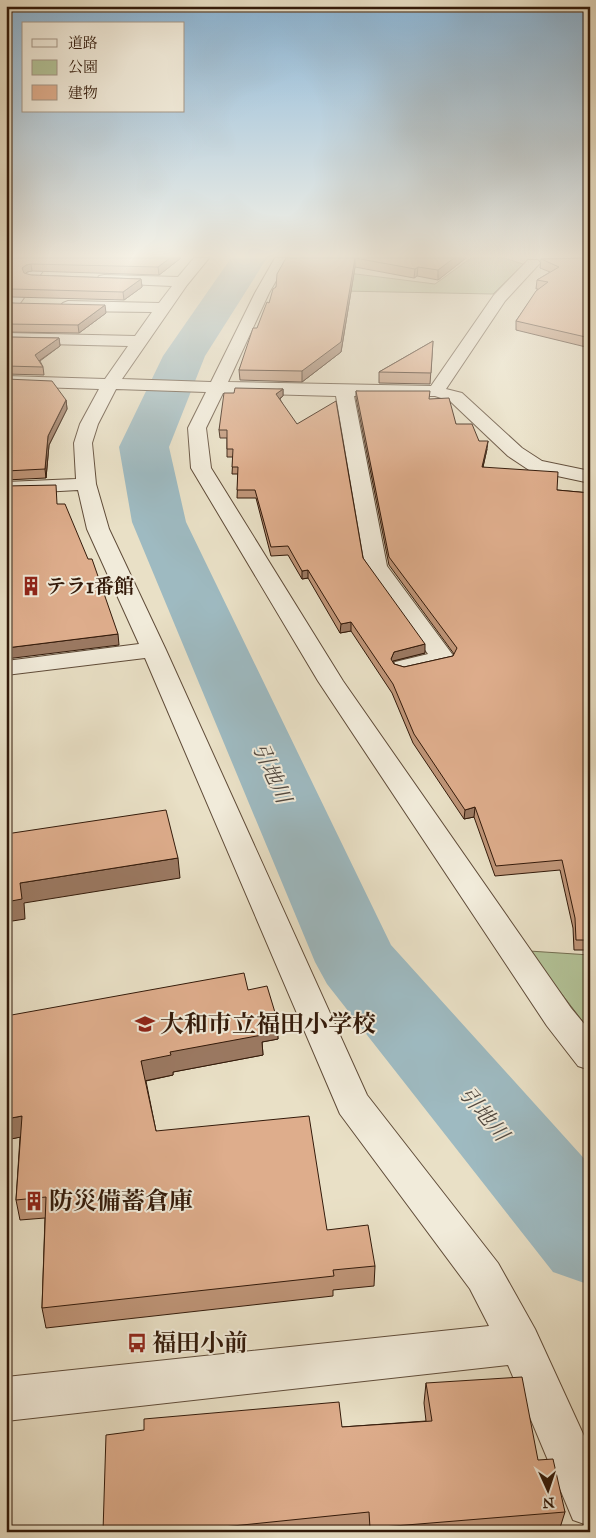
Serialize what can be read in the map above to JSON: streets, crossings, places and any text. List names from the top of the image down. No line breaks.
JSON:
{"water":["引地川"],"places":{"building":["テラ1番館","防災備蓄倉庫"],"school or university":["大和市立福田小学校"],"bus stop":["福田小前"]},"legend":["道路","公園","建物"],"north":"bottom"}
